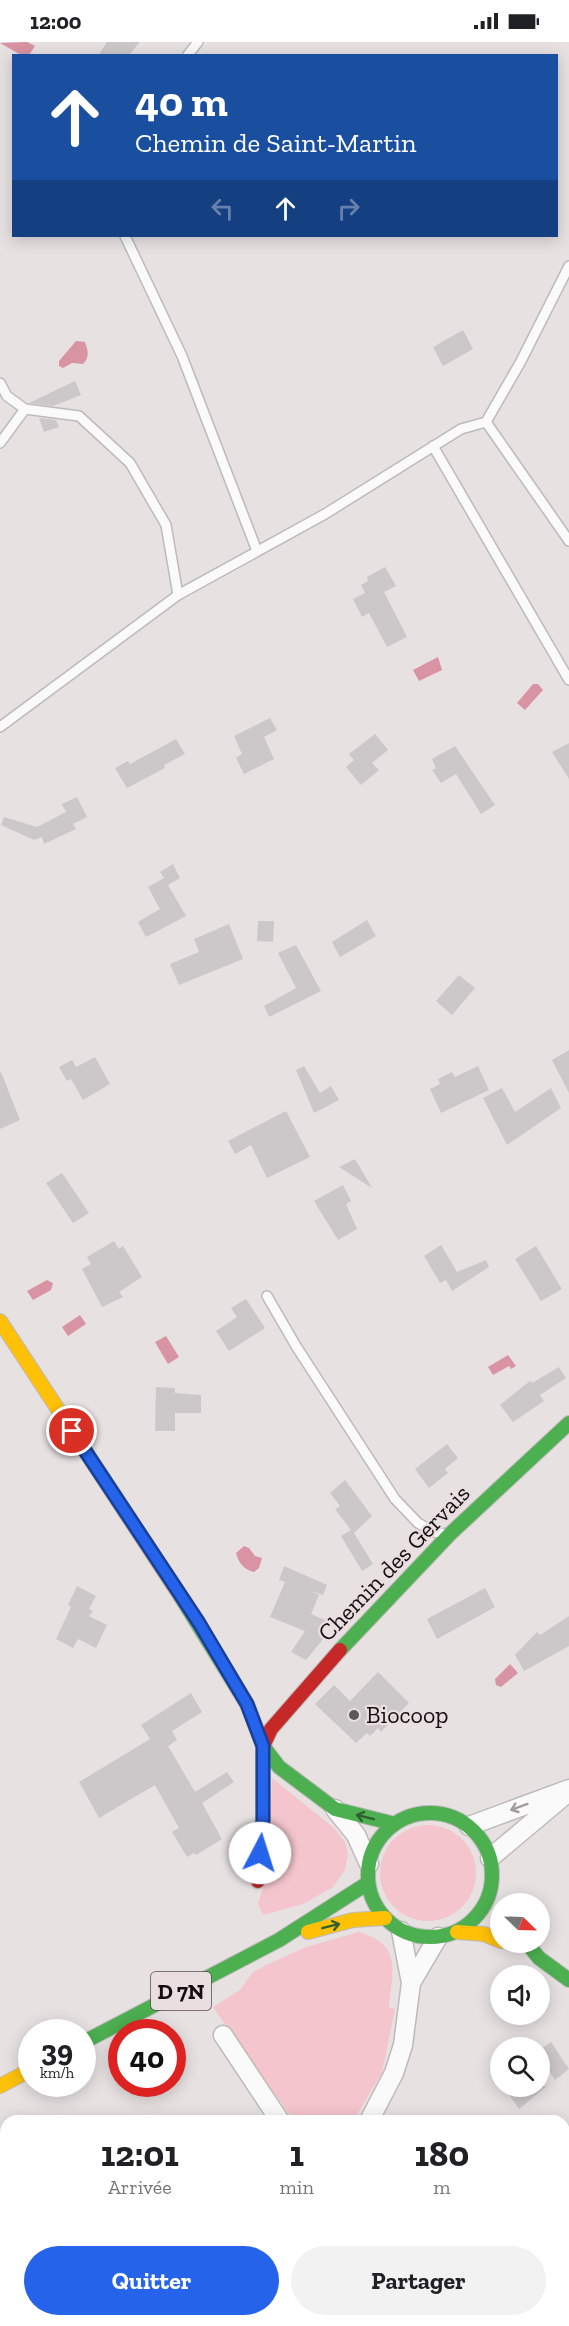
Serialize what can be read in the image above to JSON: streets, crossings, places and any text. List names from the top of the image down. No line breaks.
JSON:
{"streets":{"street":["Chemin des Gervais","D 7N"]},"places":["Biocoop"],"north":"bottom right","page":{"status":"12:00","turn":["40 m","Chemin de Saint-Martin"],"speed":"39 km/h","limit":"40","eta":["12:01","Arrivée","1","min","180","m"],"buttons":["Quitter","Partager"]}}
